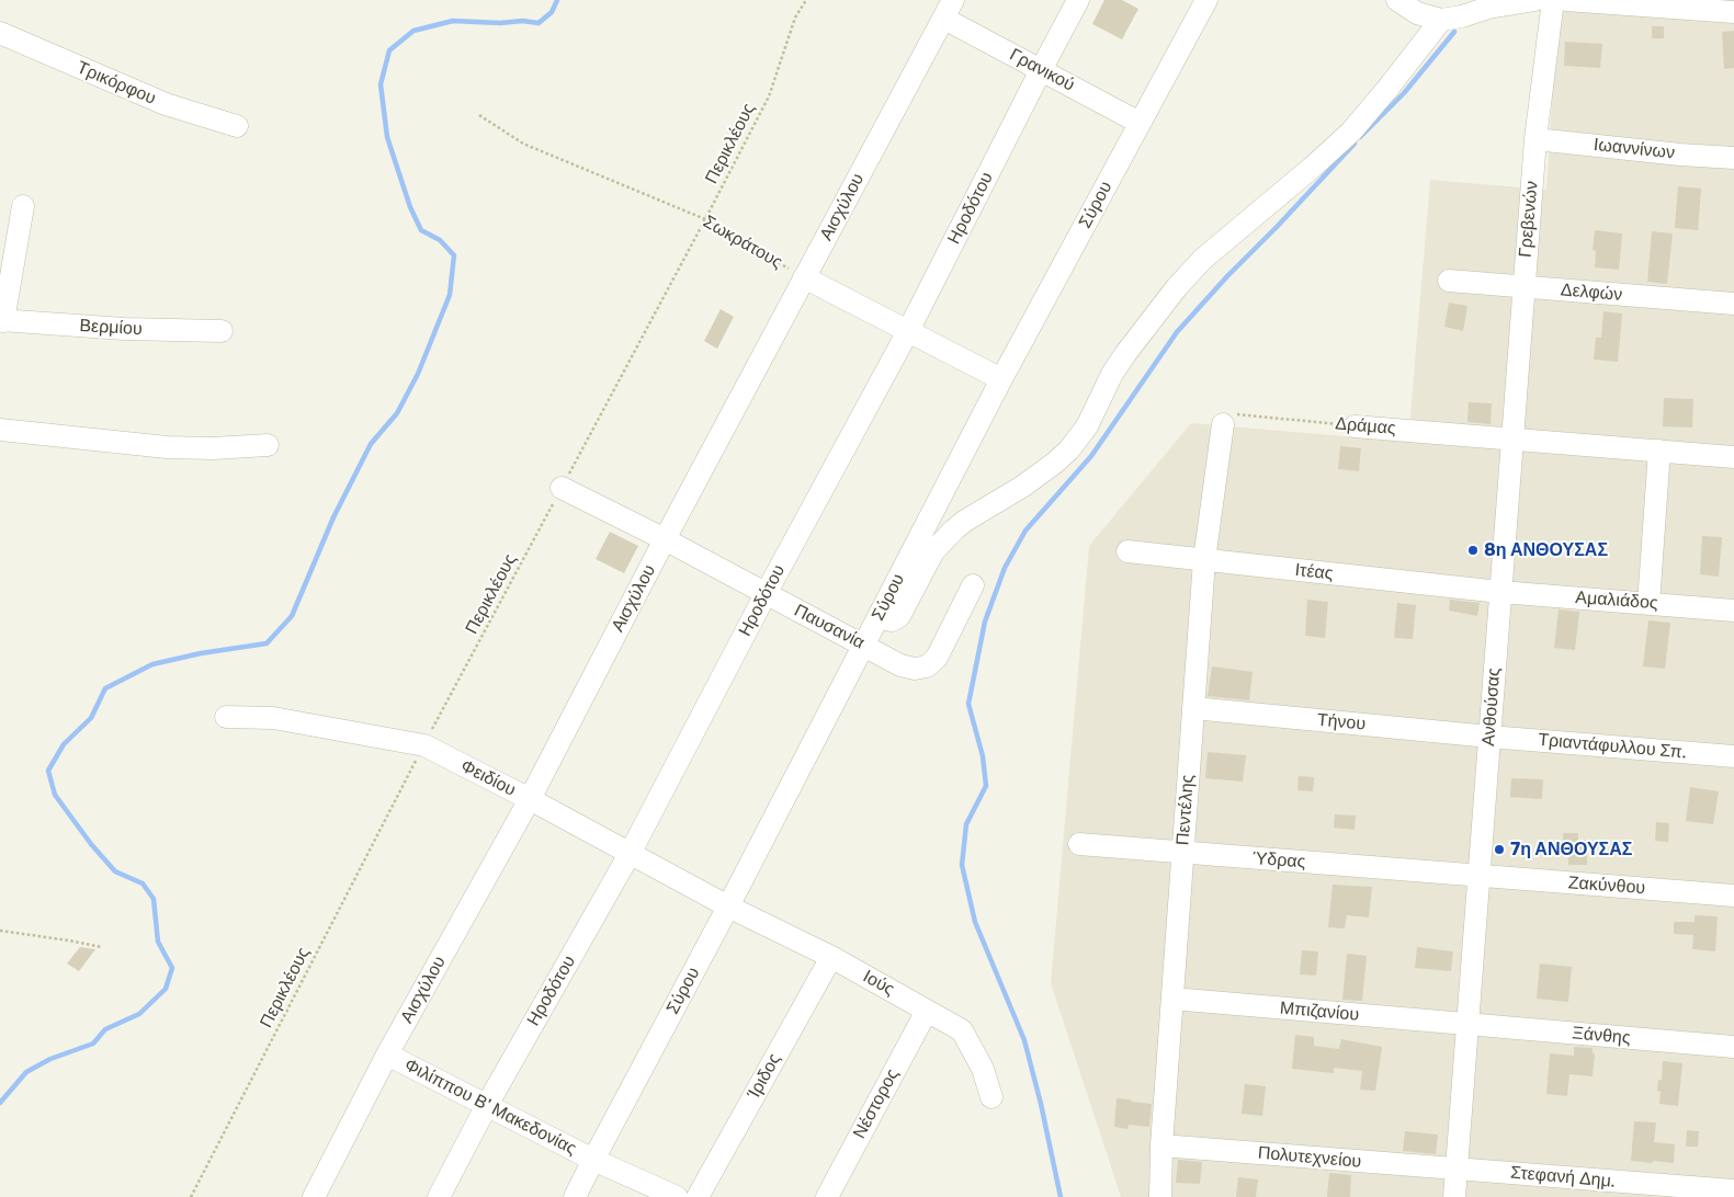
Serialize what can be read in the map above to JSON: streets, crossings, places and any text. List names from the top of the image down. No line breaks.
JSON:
{"streets":{"street":["Γρανικού","Τρικόρφου","Ιωαννίνων","Σύρου","Αισχύλου","Ηροδότου","Γρεβενών","Δελφών","Βερμίου","Δράμας","Ιτέας","Αμαλιάδος","Παυσανία","Ανθούσας","Τήνου","Τριαντάφυλλου Σπ.","Φειδίου","Πεντέλης","Ύδρας","Ζακύνθου","Ιούς","Μπιζανίου","Ξάνθης","Ίριδος","Νέστορος","Φιλίππου Β' Μακεδονίας","Πολυτεχνείου","Στεφανή Δημ."],"path":["Περικλέους","Σωκράτους"]},"crossings":[["Γρανικού","Σύρου"],["Γρανικού","Αισχύλου"],["Γρανικού","Ηροδότου"],["Περικλέους","Σωκράτους"],["Περικλέους","Παυσανία"],["Περικλέους","Φειδίου"],["Ιωαννίνων","Γρεβενών"],["Σύρου","Παυσανία"],["Σύρου","Φειδίου"],["Σύρου","Ιούς"],["Σύρου","Φιλίππου Β' Μακεδονίας"],["Αισχύλου","Σωκράτους"],["Αισχύλου","Παυσανία"],["Αισχύλου","Φειδίου"],["Αισχύλου","Φιλίππου Β' Μακεδονίας"],["Ηροδότου","Παυσανία"],["Ηροδότου","Φειδίου"],["Ηροδότου","Φιλίππου Β' Μακεδονίας"],["Γρεβενών","Δελφών"],["Γρεβενών","Δράμας"],["Γρεβενών","Ανθούσας"],["Δράμας","Ανθούσας"],["Δράμας","Πεντέλης"],["Ιτέας","Αμαλιάδος"],["Ιτέας","Ανθούσας"],["Ιτέας","Πεντέλης"],["Αμαλιάδος","Ανθούσας"],["Ανθούσας","Τήνου"],["Ανθούσας","Τριαντάφυλλου Σπ."],["Ανθούσας","Ύδρας"],["Ανθούσας","Ζακύνθου"],["Ανθούσας","Μπιζανίου"],["Ανθούσας","Ξάνθης"],["Ανθούσας","Πολυτεχνείου"],["Ανθούσας","Στεφανή Δημ."],["Τήνου","Τριαντάφυλλου Σπ."],["Τήνου","Πεντέλης"],["Φειδίου","Ιούς"],["Πεντέλης","Ύδρας"],["Πεντέλης","Μπιζανίου"],["Πεντέλης","Πολυτεχνείου"],["Ύδρας","Ζακύνθου"],["Ιούς","Ίριδος"],["Ιούς","Νέστορος"],["Μπιζανίου","Ξάνθης"],["Πολυτεχνείου","Στεφανή Δημ."]],"places":["8η ΑΝΘΟΥΣΑΣ","7η ΑΝΘΟΥΣΑΣ"]}
